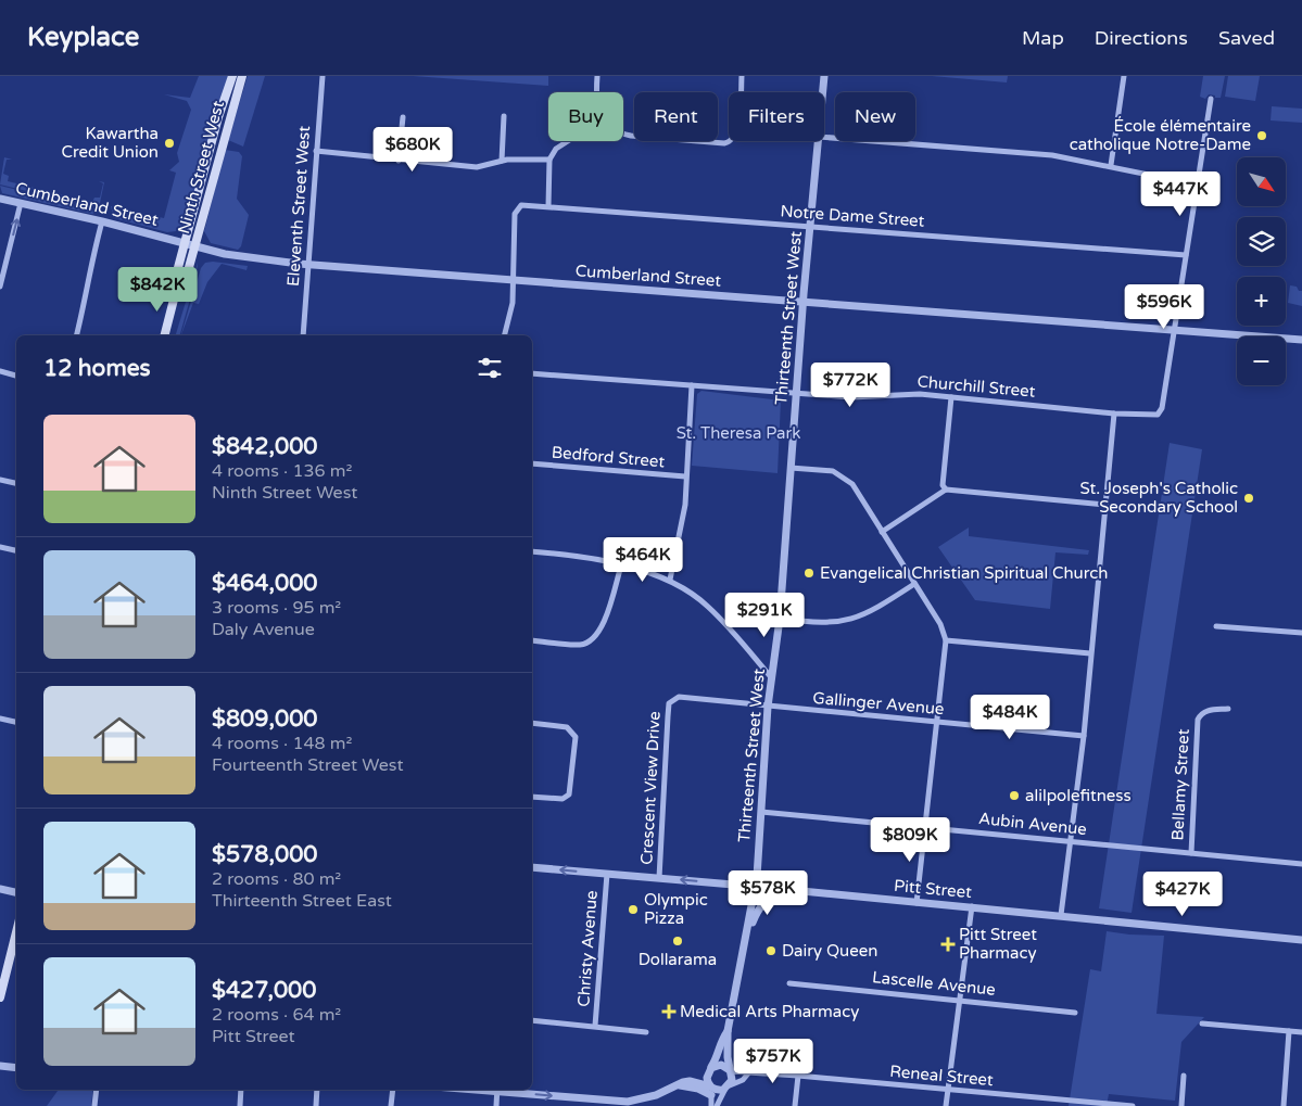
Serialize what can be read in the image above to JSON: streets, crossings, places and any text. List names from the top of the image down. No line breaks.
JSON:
{"streets":{"main road":["Ninth Street West"],"street":["Cumberland Street","Eleventh Street West","Notre Dame Street","Thirteenth Street West","Churchill Street","Bedford Street","Gallinger Avenue","Bellamy Street","Crescent View Drive","Aubin Avenue","Pitt Street","Christy Avenue","Lascelle Avenue","Reneal Street"]},"crossings":[["Ninth Street West","Cumberland Street"],["Cumberland Street","Eleventh Street West"],["Cumberland Street","Notre Dame Street"],["Cumberland Street","Thirteenth Street West"],["Cumberland Street","Churchill Street"],["Notre Dame Street","Thirteenth Street West"],["Thirteenth Street West","Churchill Street"],["Thirteenth Street West","Gallinger Avenue"],["Thirteenth Street West","Crescent View Drive"],["Thirteenth Street West","Aubin Avenue"],["Thirteenth Street West","Pitt Street"],["Gallinger Avenue","Crescent View Drive"],["Bellamy Street","Aubin Avenue"],["Crescent View Drive","Pitt Street"],["Pitt Street","Christy Avenue"]],"parks":["St. Theresa Park"],"places":{"other":["École élémentaire catholique Notre-Dame","Kawartha Credit Union","St. Joseph's Catholic Secondary School","Evangelical Christian Spiritual Church","alilpolefitness","Olympic Pizza","Dollarama","Dairy Queen"],"health":["Pitt Street Pharmacy","Medical Arts Pharmacy"]},"north":"bottom right","page":{"header":"Keyplace","nav":["Map","Directions","Saved"],"chip":["Buy","Rent","Filters","New"],"price":["$680K","$447K","$842K","$596K","$772K","$464K","$291K","$484K","$809K","$578K","$427K","$757K"],"map_buttons":["+","−"],"heading":"12 homes","list":[{"name":"$842,000","note":"4 rooms · 136 m² · Ninth Street West"},{"name":"$464,000","note":"3 rooms · 95 m² · Daly Avenue"},{"name":"$809,000","note":"4 rooms · 148 m² · Fourteenth Street West"},{"name":"$578,000","note":"2 rooms · 80 m² · Thirteenth Street East"},{"name":"$427,000","note":"2 rooms · 64 m² · Pitt Street"}]}}
